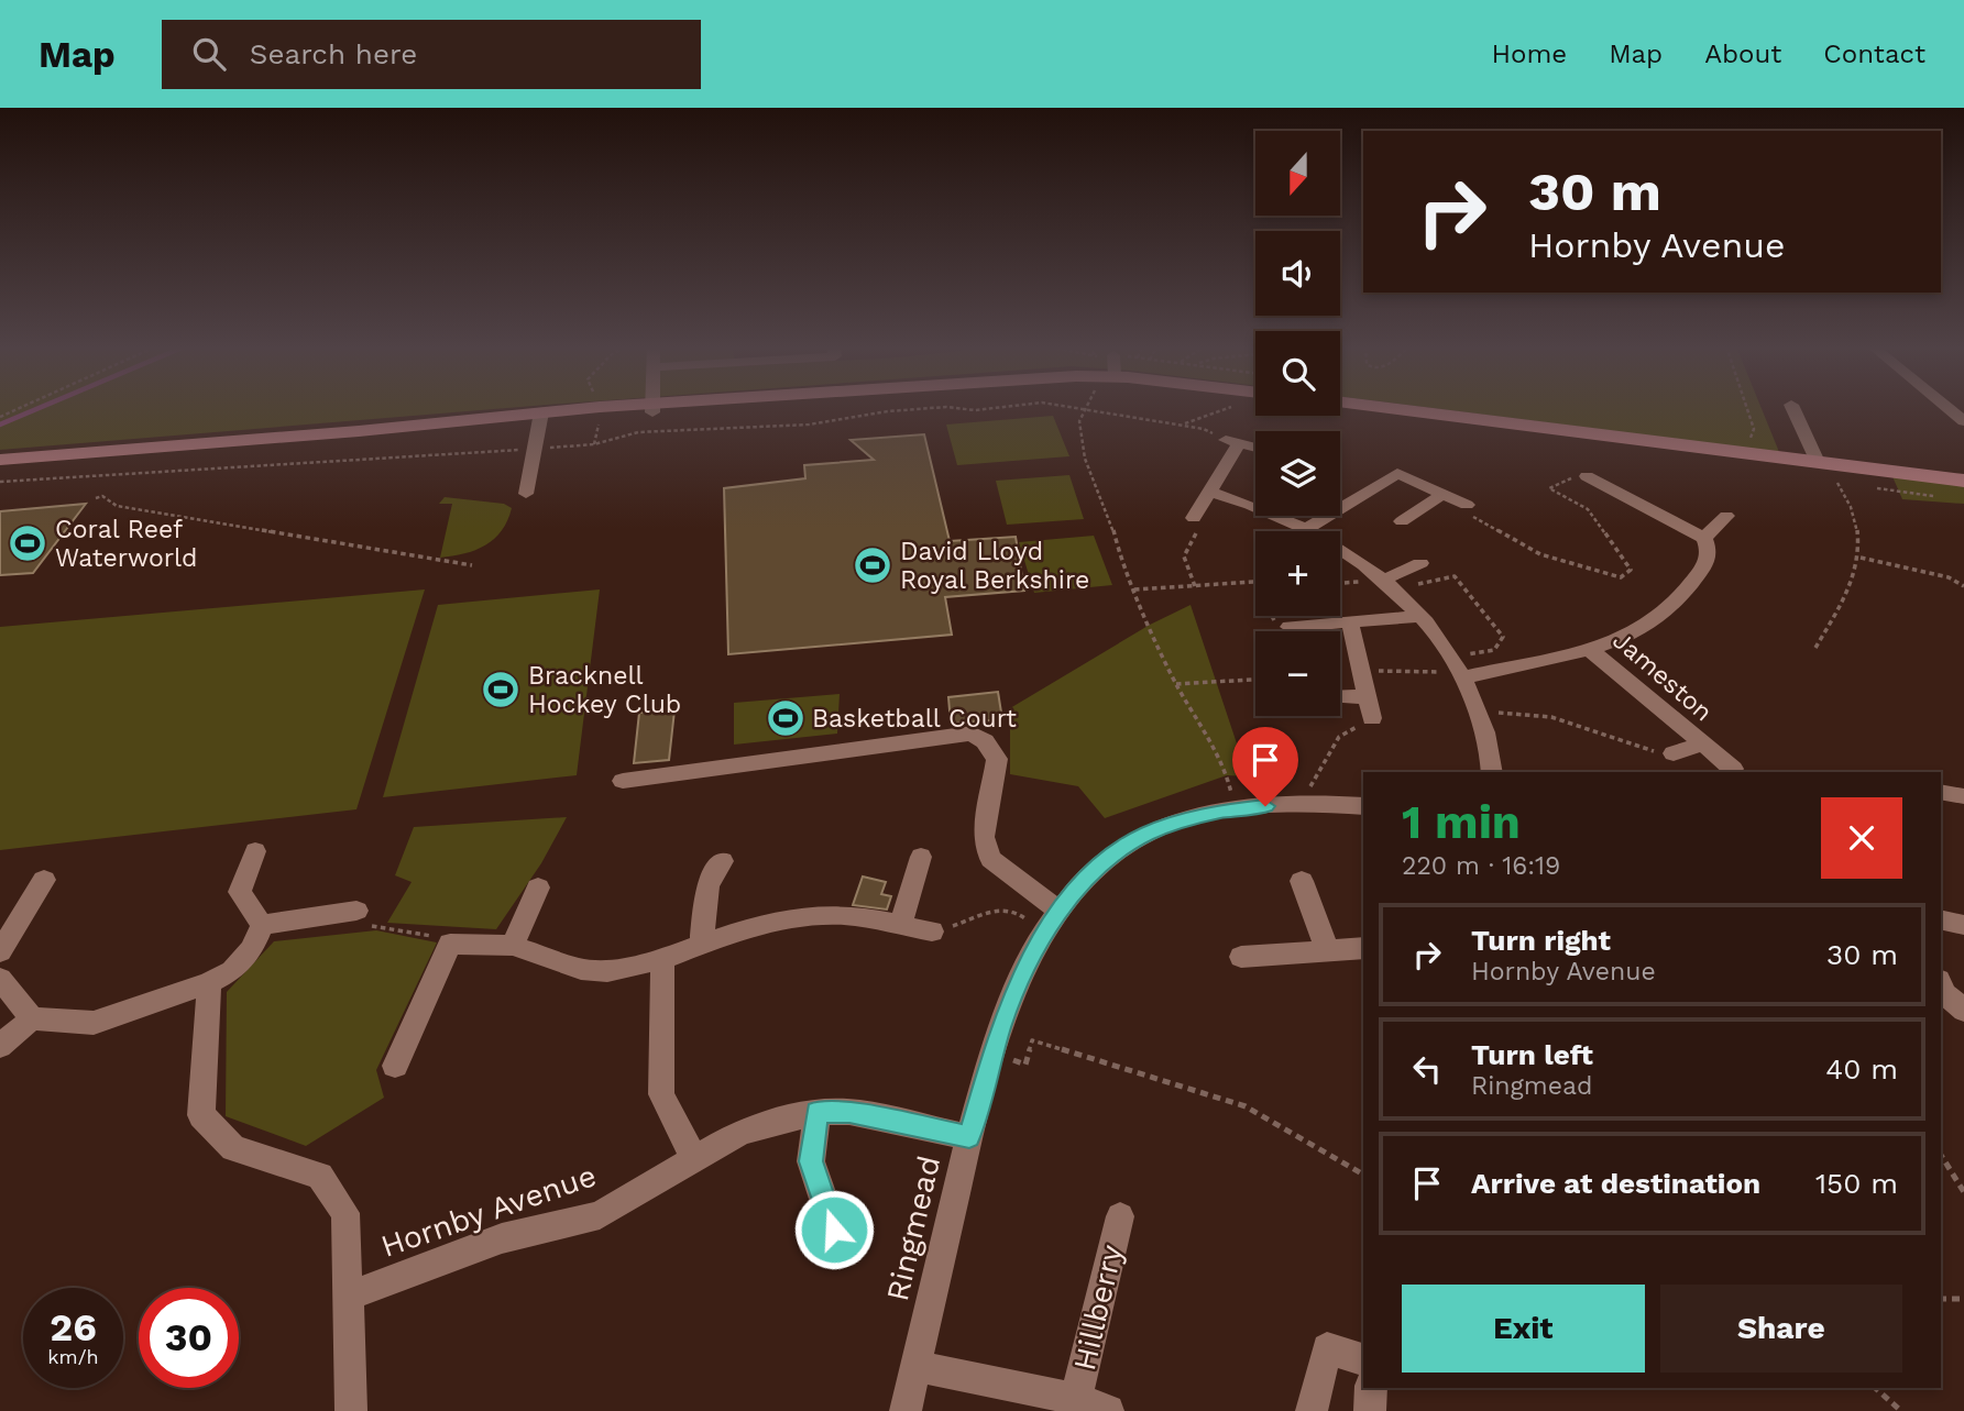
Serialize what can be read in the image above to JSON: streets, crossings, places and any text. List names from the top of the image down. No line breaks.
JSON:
{"streets":{"street":["Jameston","Hornby Avenue","Ringmead","Hillberry"]},"crossings":[["Hornby Avenue","Ringmead"],["Ringmead","Hillberry"]],"places":{"sports":["Coral Reef Waterworld","David Lloyd Royal Berkshire","Bracknell Hockey Club","Basketball Court"]},"north":"bottom","page":{"header":"Map","search":"Search here","nav":["Home","Map","About","Contact"],"map_buttons":["+","−"],"turn":["30 m","Hornby Avenue"],"heading":["1 min","220 m · 16:19"],"list":[{"name":"Turn right","note":"Hornby Avenue","value":"30 m"},{"name":"Turn left","note":"Ringmead","value":"40 m"},{"name":"Arrive at destination","value":"150 m"}],"buttons":["Exit","Share"],"speed":"26 km/h","limit":"30"}}
